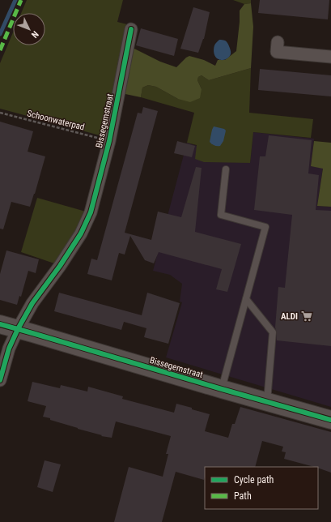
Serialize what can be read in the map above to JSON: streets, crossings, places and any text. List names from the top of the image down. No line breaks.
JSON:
{"streets":{"street":["Bissegemstraat"],"path":["Schoonwaterpad"]},"crossings":[["Schoonwaterpad","Bissegemstraat"]],"places":{"supermarket":["ALDI"]},"legend":["Cycle path","Path"],"north":"bottom right"}
